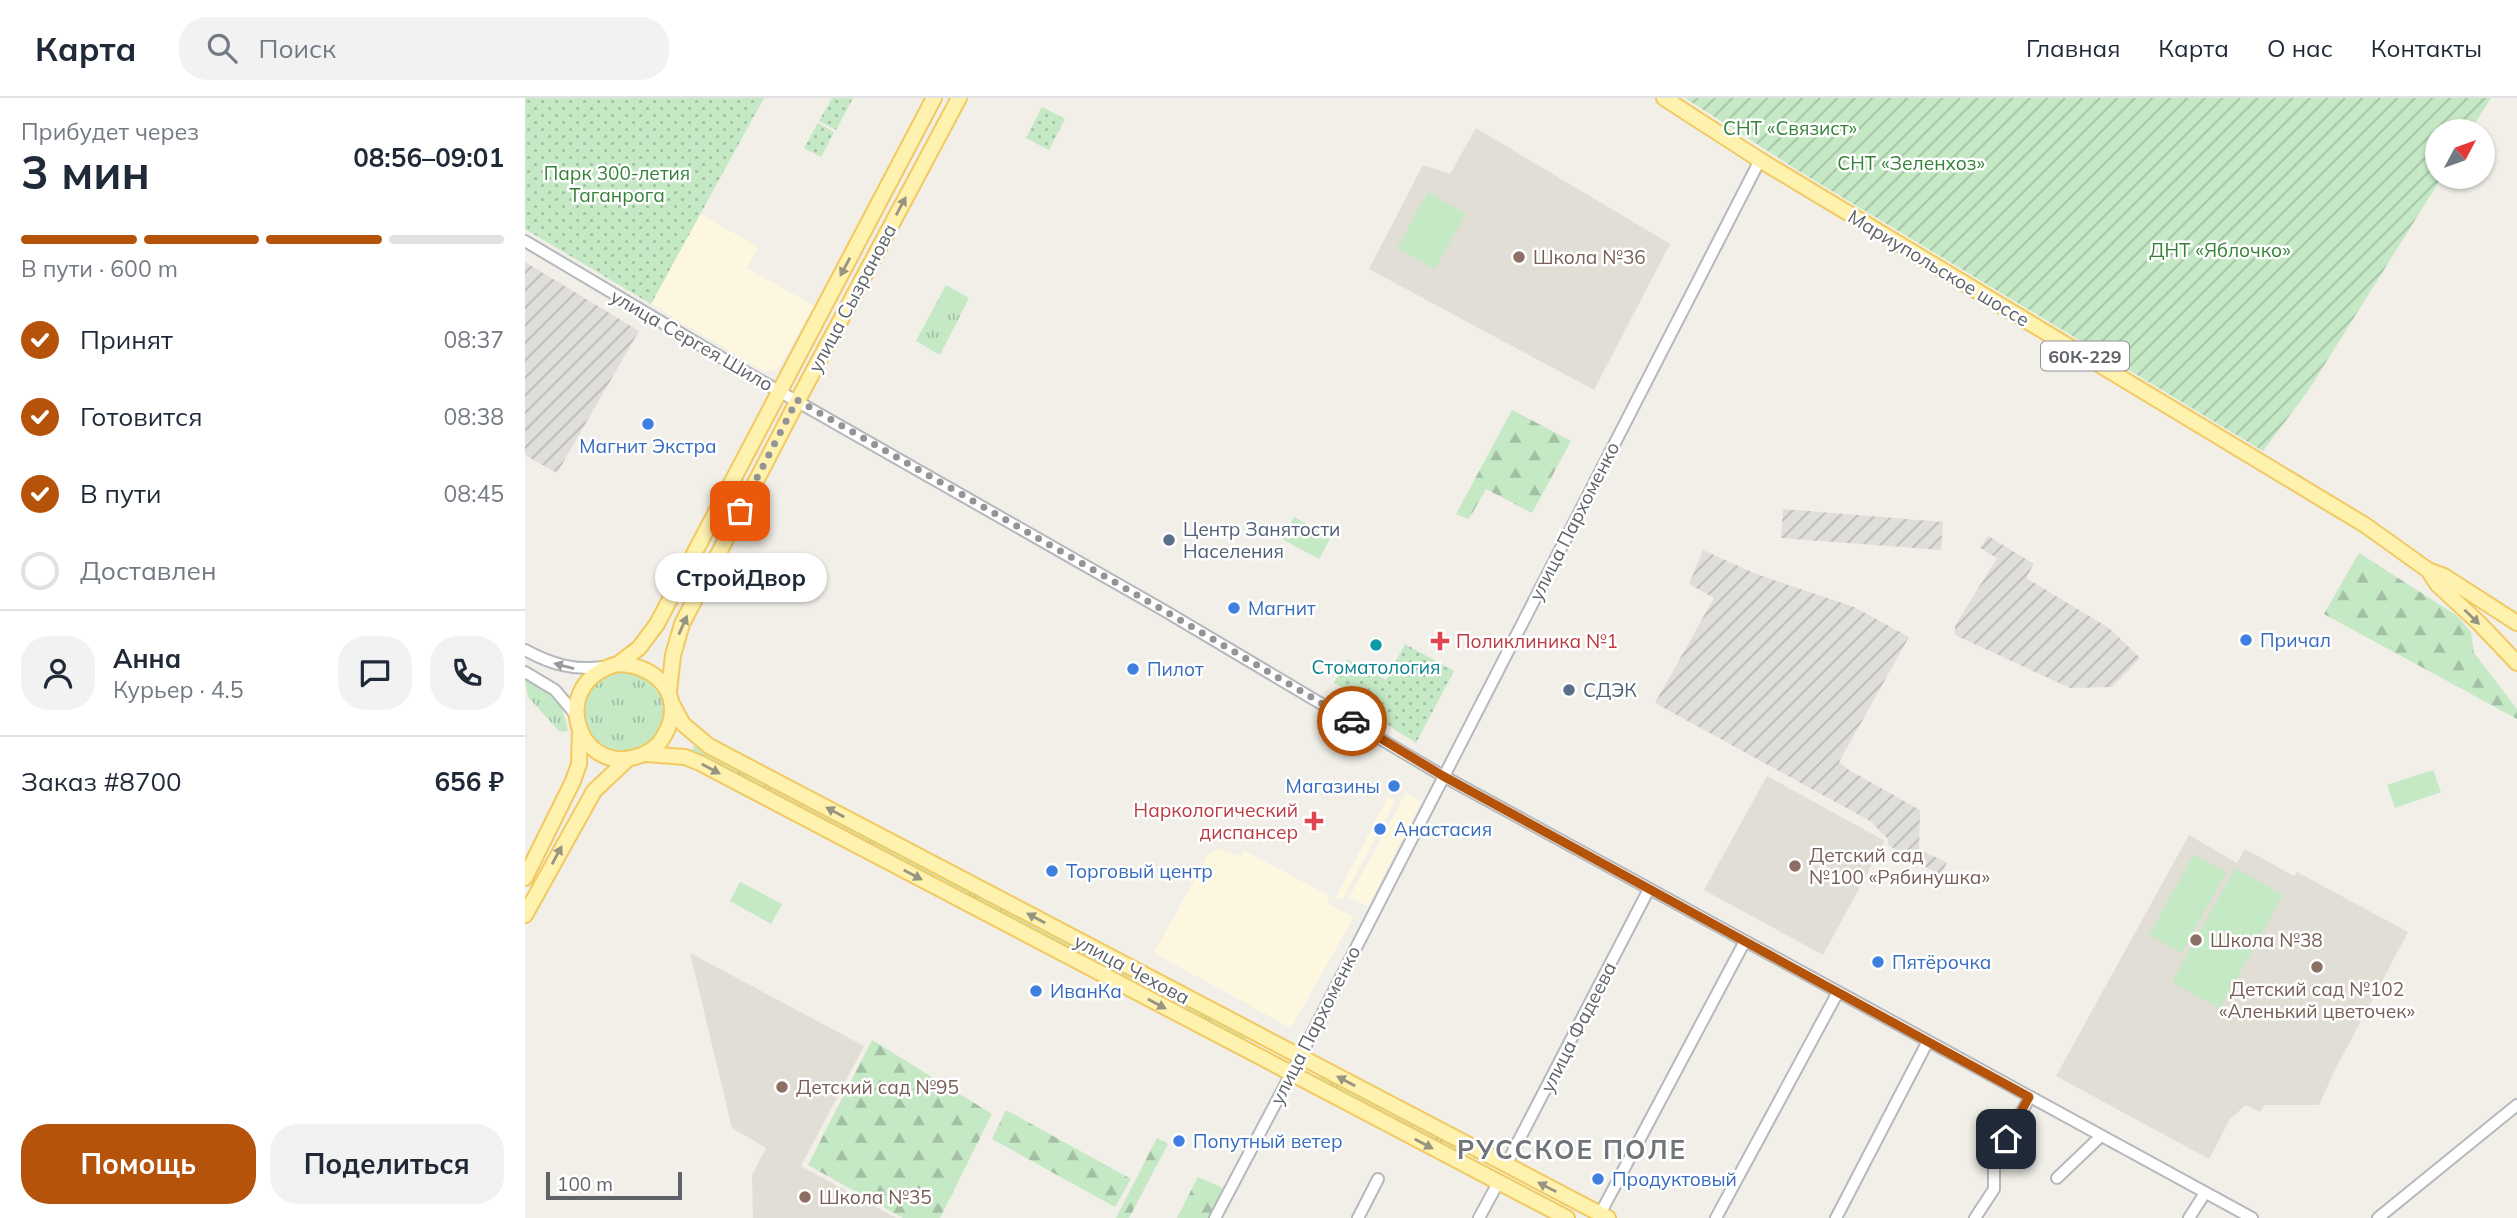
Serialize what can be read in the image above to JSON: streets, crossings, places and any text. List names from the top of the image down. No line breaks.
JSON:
{"streets":{"main road":["Мариупольское шоссе","улица Сызранова","60К-229","улица Чехова"],"street":["улица Сергея Шило","улица Пархоменко","улица Фадеева"]},"crossings":[["Мариупольское шоссе","улица Пархоменко"],["улица Сызранова","улица Сергея Шило"],["улица Сызранова","улица Чехова"],["улица Сергея Шило","улица Пархоменко"],["улица Сергея Шило","улица Фадеева"],["улица Пархоменко","улица Чехова"],["улица Чехова","улица Фадеева"]],"districts":["РУССКОЕ ПОЛЕ"],"parks":["СНТ «Связист»","СНТ «Зеленхоз»","Парк 300-летия Таганрога","ДНТ «Яблочко»"],"places":{"other":["Школа №36","Магнит Экстра","СтройДвор","Центр Занятости Населения","Магнит","Причал","Стоматология","Пилот","СДЭК","Магазины","Анастасия","Детский сад №100 «Рябинушка»","Торговый центр","Школа №38","Пятёрочка","Детский сад №102 «Аленький цветочек»","ИванКа","Детский сад №95","Попутный ветер","Продуктовый","Школа №35"],"health":["Поликлиника №1","Наркологический диспансер"]},"scale_bar":"100 m","north":"top right","page":{"header":"Карта","search":"Поиск","nav":["Главная","Карта","О нас","Контакты"],"heading":["3 мин","Прибудет через","08:56–09:01"],"panel":["Анна","Курьер · 4.5","Заказ #8700","656 ₽"],"bar":"В пути · 600 m","list":[["Принят","08:37"],["Готовится","08:38"],["В пути","08:45"],"Доставлен"],"bubble":"СтройДвор","buttons":["Помощь","Поделиться"],"scale":"100 m"}}
